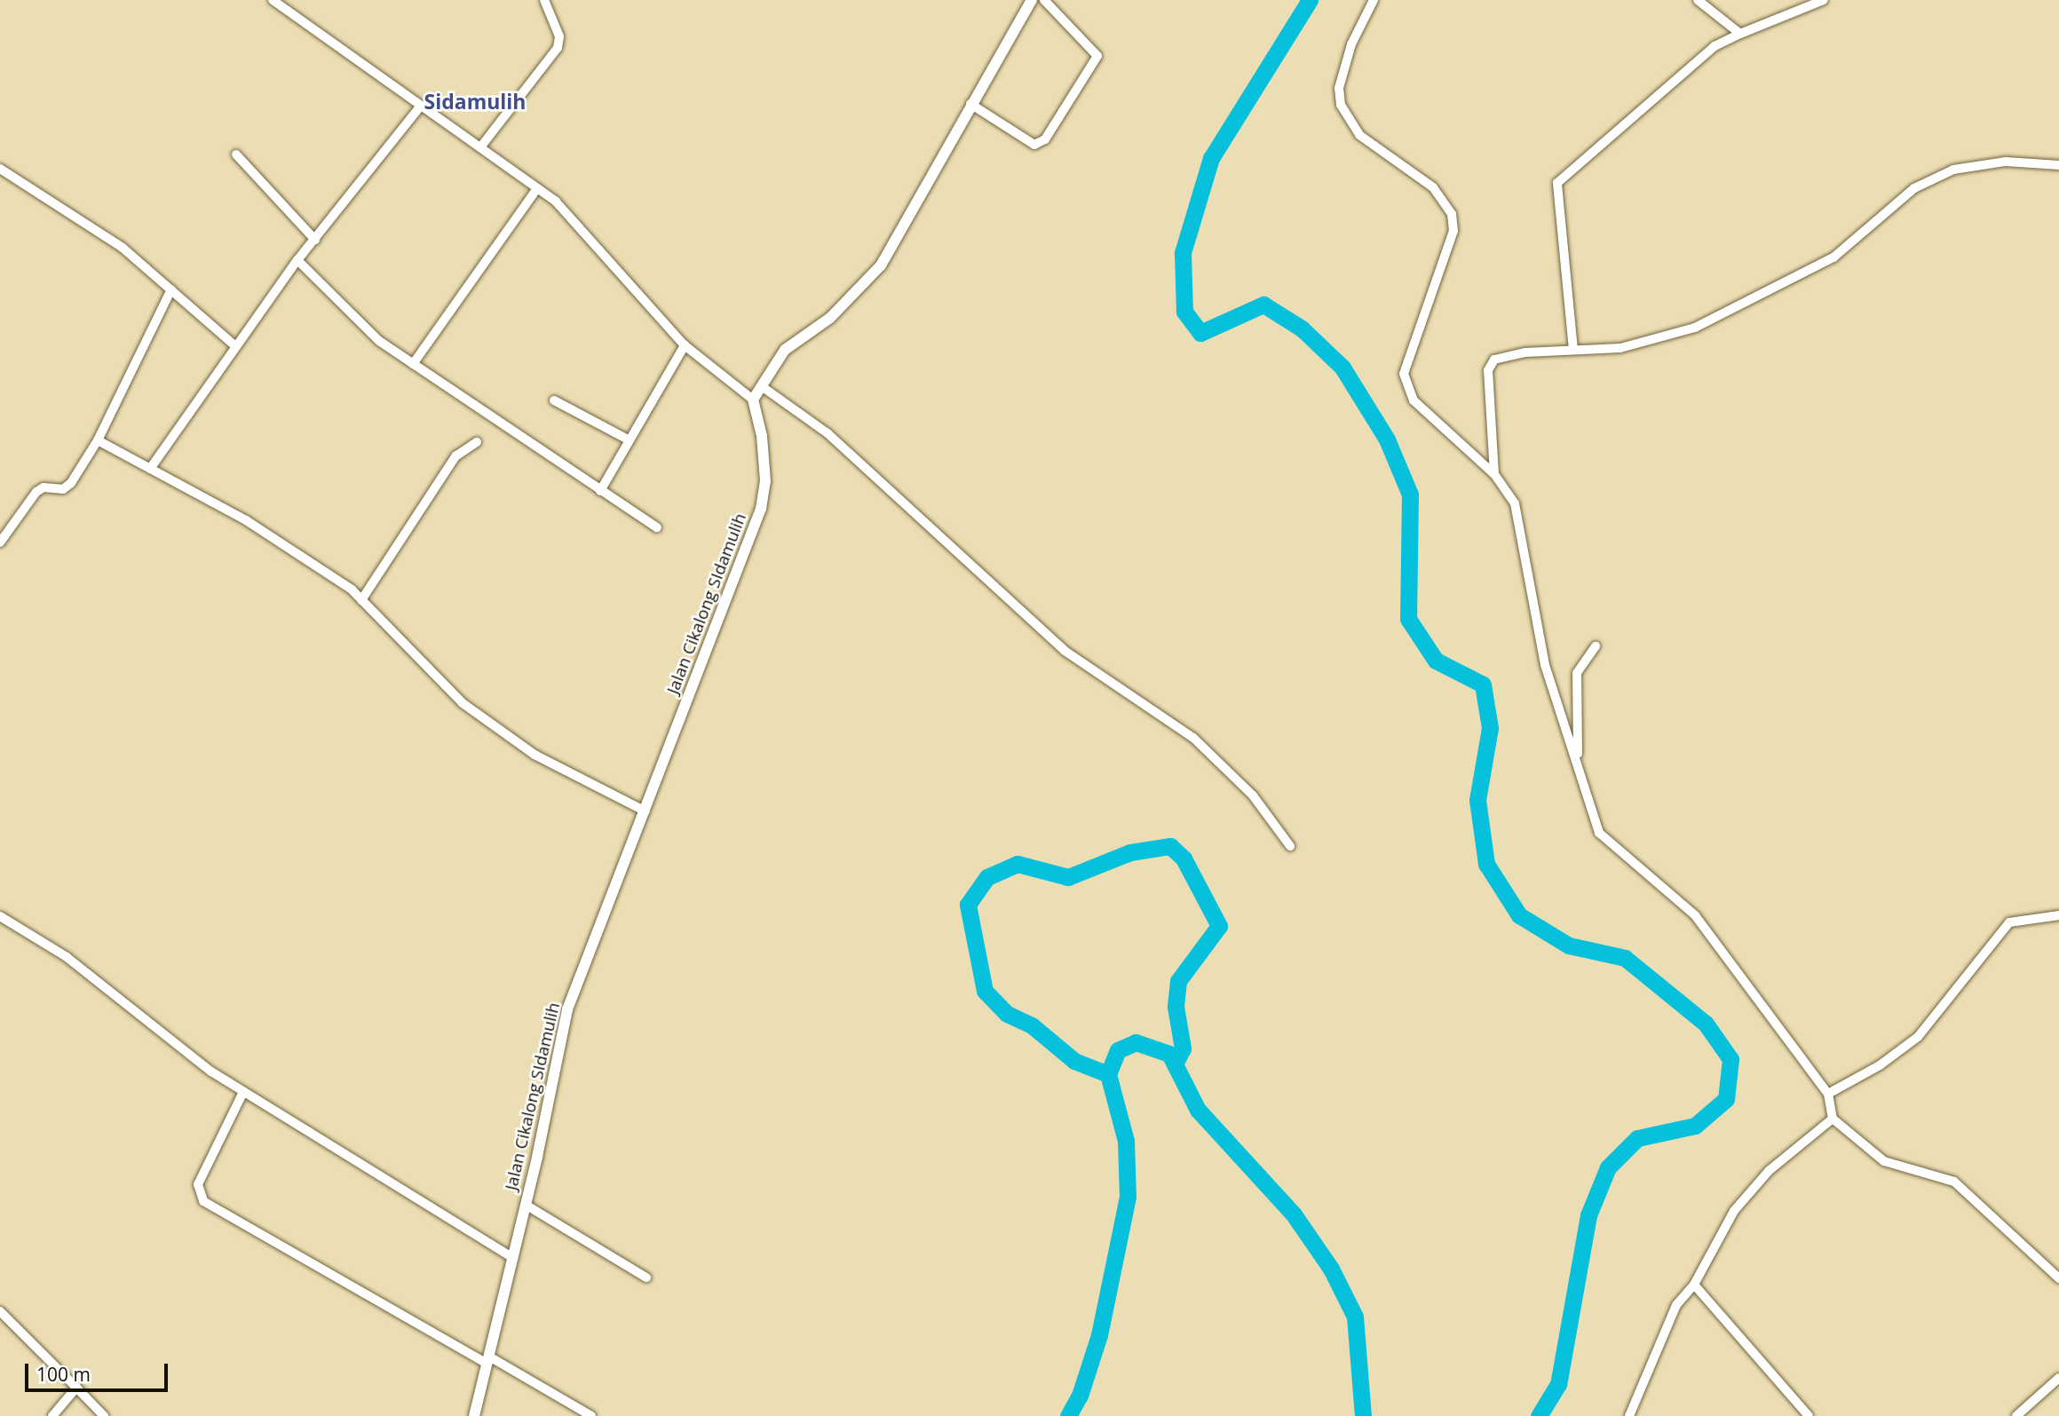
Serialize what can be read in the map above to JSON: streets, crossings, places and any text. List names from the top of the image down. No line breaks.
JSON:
{"streets":{"street":["Jalan Cikalong SIdamulih"]},"districts":["Sidamulih"],"scale_bar":"100 m"}
